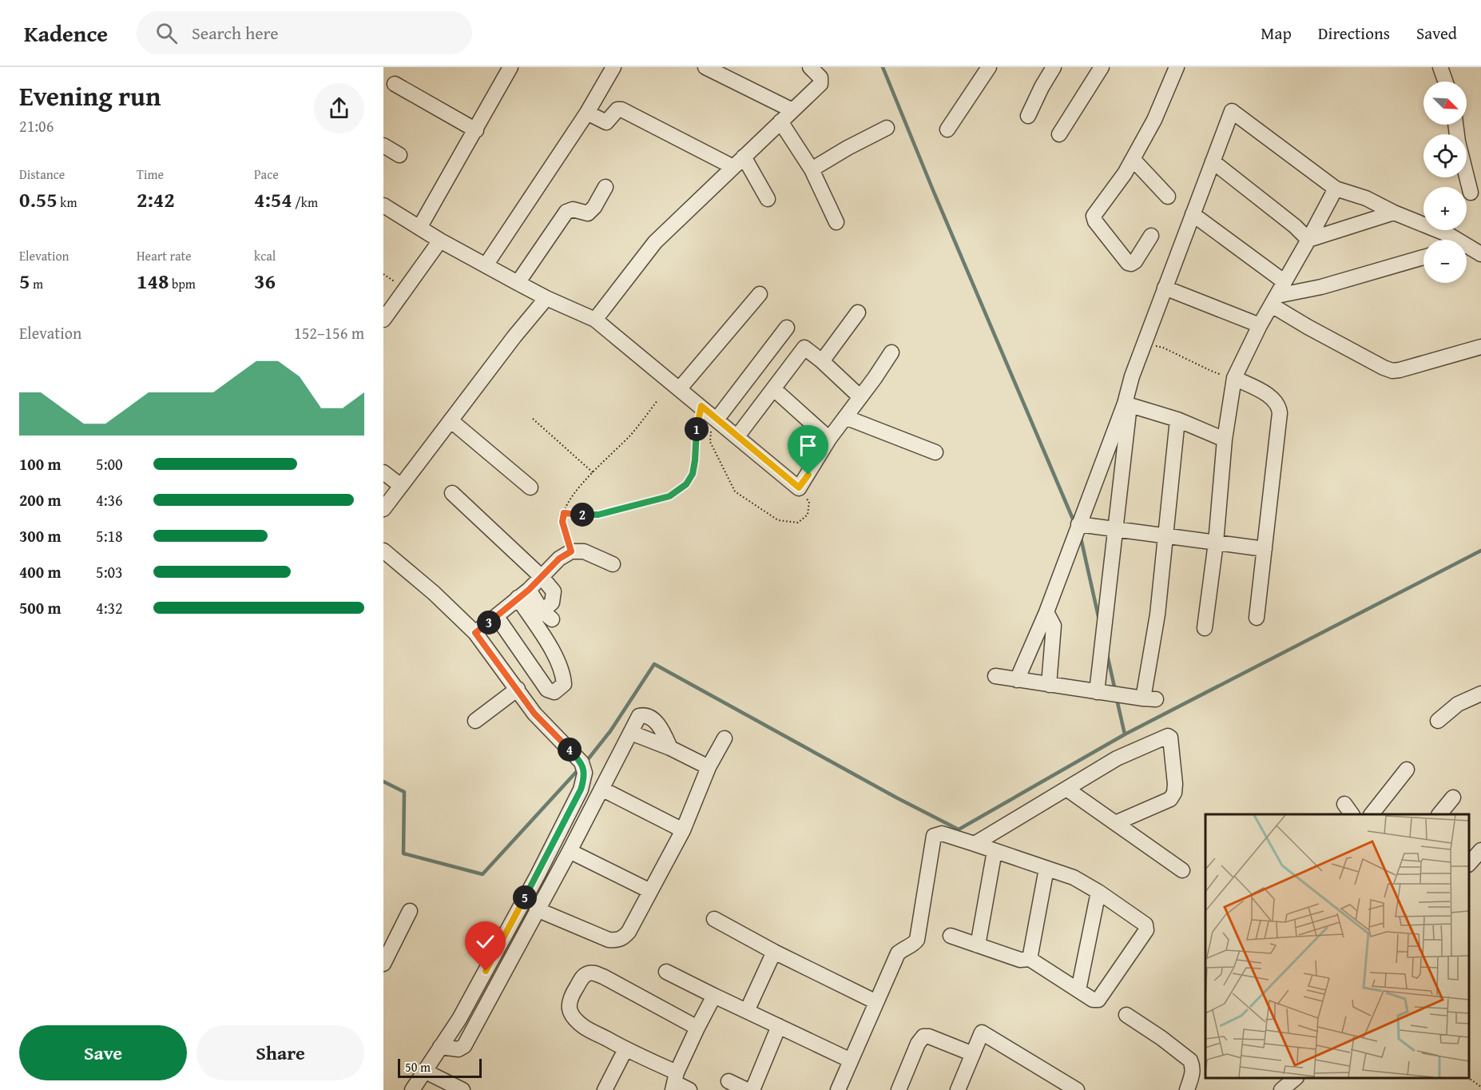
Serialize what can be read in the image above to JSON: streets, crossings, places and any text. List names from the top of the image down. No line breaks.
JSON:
{"scale_bar":"50 m","north":"bottom right","page":{"header":"Kadence","search":"Search here","nav":["Map","Directions","Saved"],"heading":["Evening run","21:06"],"map_buttons":["+","−"],"stats":[["Distance","0.55 km"],["Time","2:42"],["Pace","4:54 /km"],["Elevation","5 m"],["Heart rate","148 bpm"],["kcal","36"]],"chart":["Elevation","152–156 m"],"pins":["1","2","3","4","5"],"list":[{"name":"100 m","note":"5:00"},{"name":"200 m","note":"4:36"},{"name":"300 m","note":"5:18"},{"name":"400 m","note":"5:03"},{"name":"500 m","note":"4:32"}],"buttons":["Save","Share"],"scale":"50 m"}}
